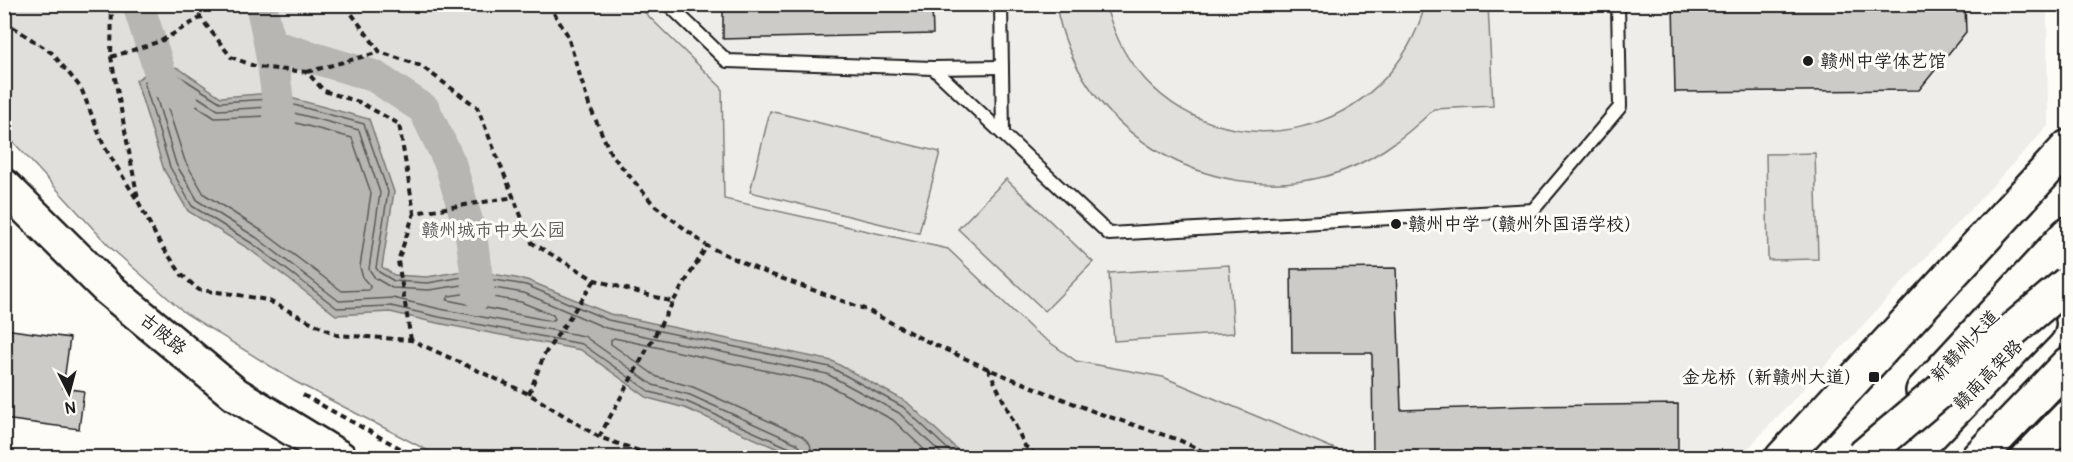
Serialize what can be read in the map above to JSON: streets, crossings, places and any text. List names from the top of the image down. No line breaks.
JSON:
{"streets":{"main road":["古陂路","新赣州大道","赣南高架路"]},"parks":["赣州城市中央公园"],"places":{"other":["赣州中学体艺馆","赣州中学（赣州外国语学校）"],"transit":["金龙桥（新赣州大道）"]},"north":"bottom"}
